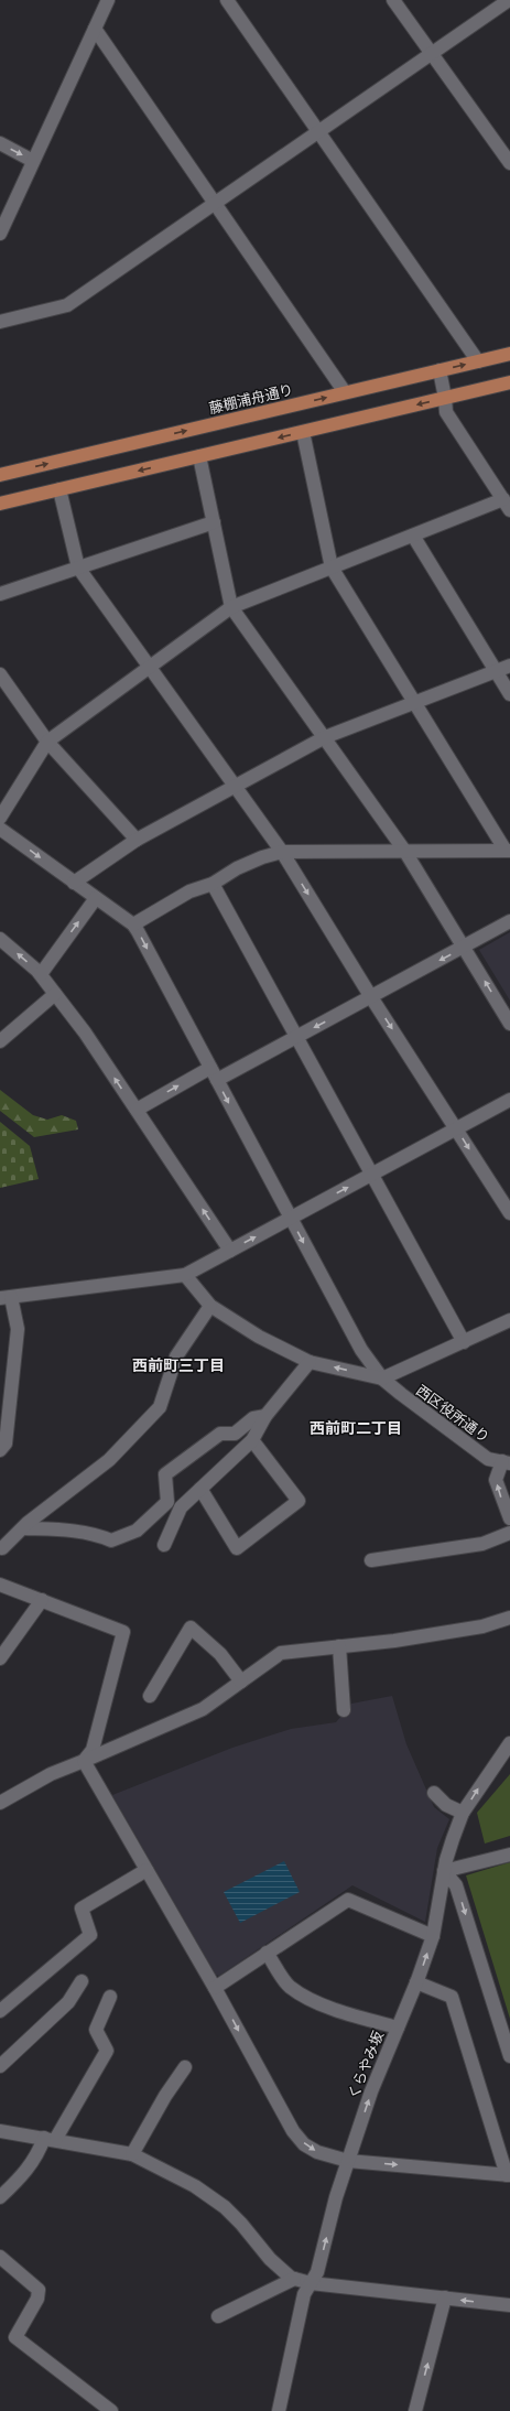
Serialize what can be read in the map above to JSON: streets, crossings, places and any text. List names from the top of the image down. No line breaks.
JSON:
{"streets":{"main road":["藤棚浦舟通り"],"street":["西区役所通り","くらやみ坂"]},"one_way":["くらやみ坂"],"districts":["西前町三丁目","西前町二丁目"]}
